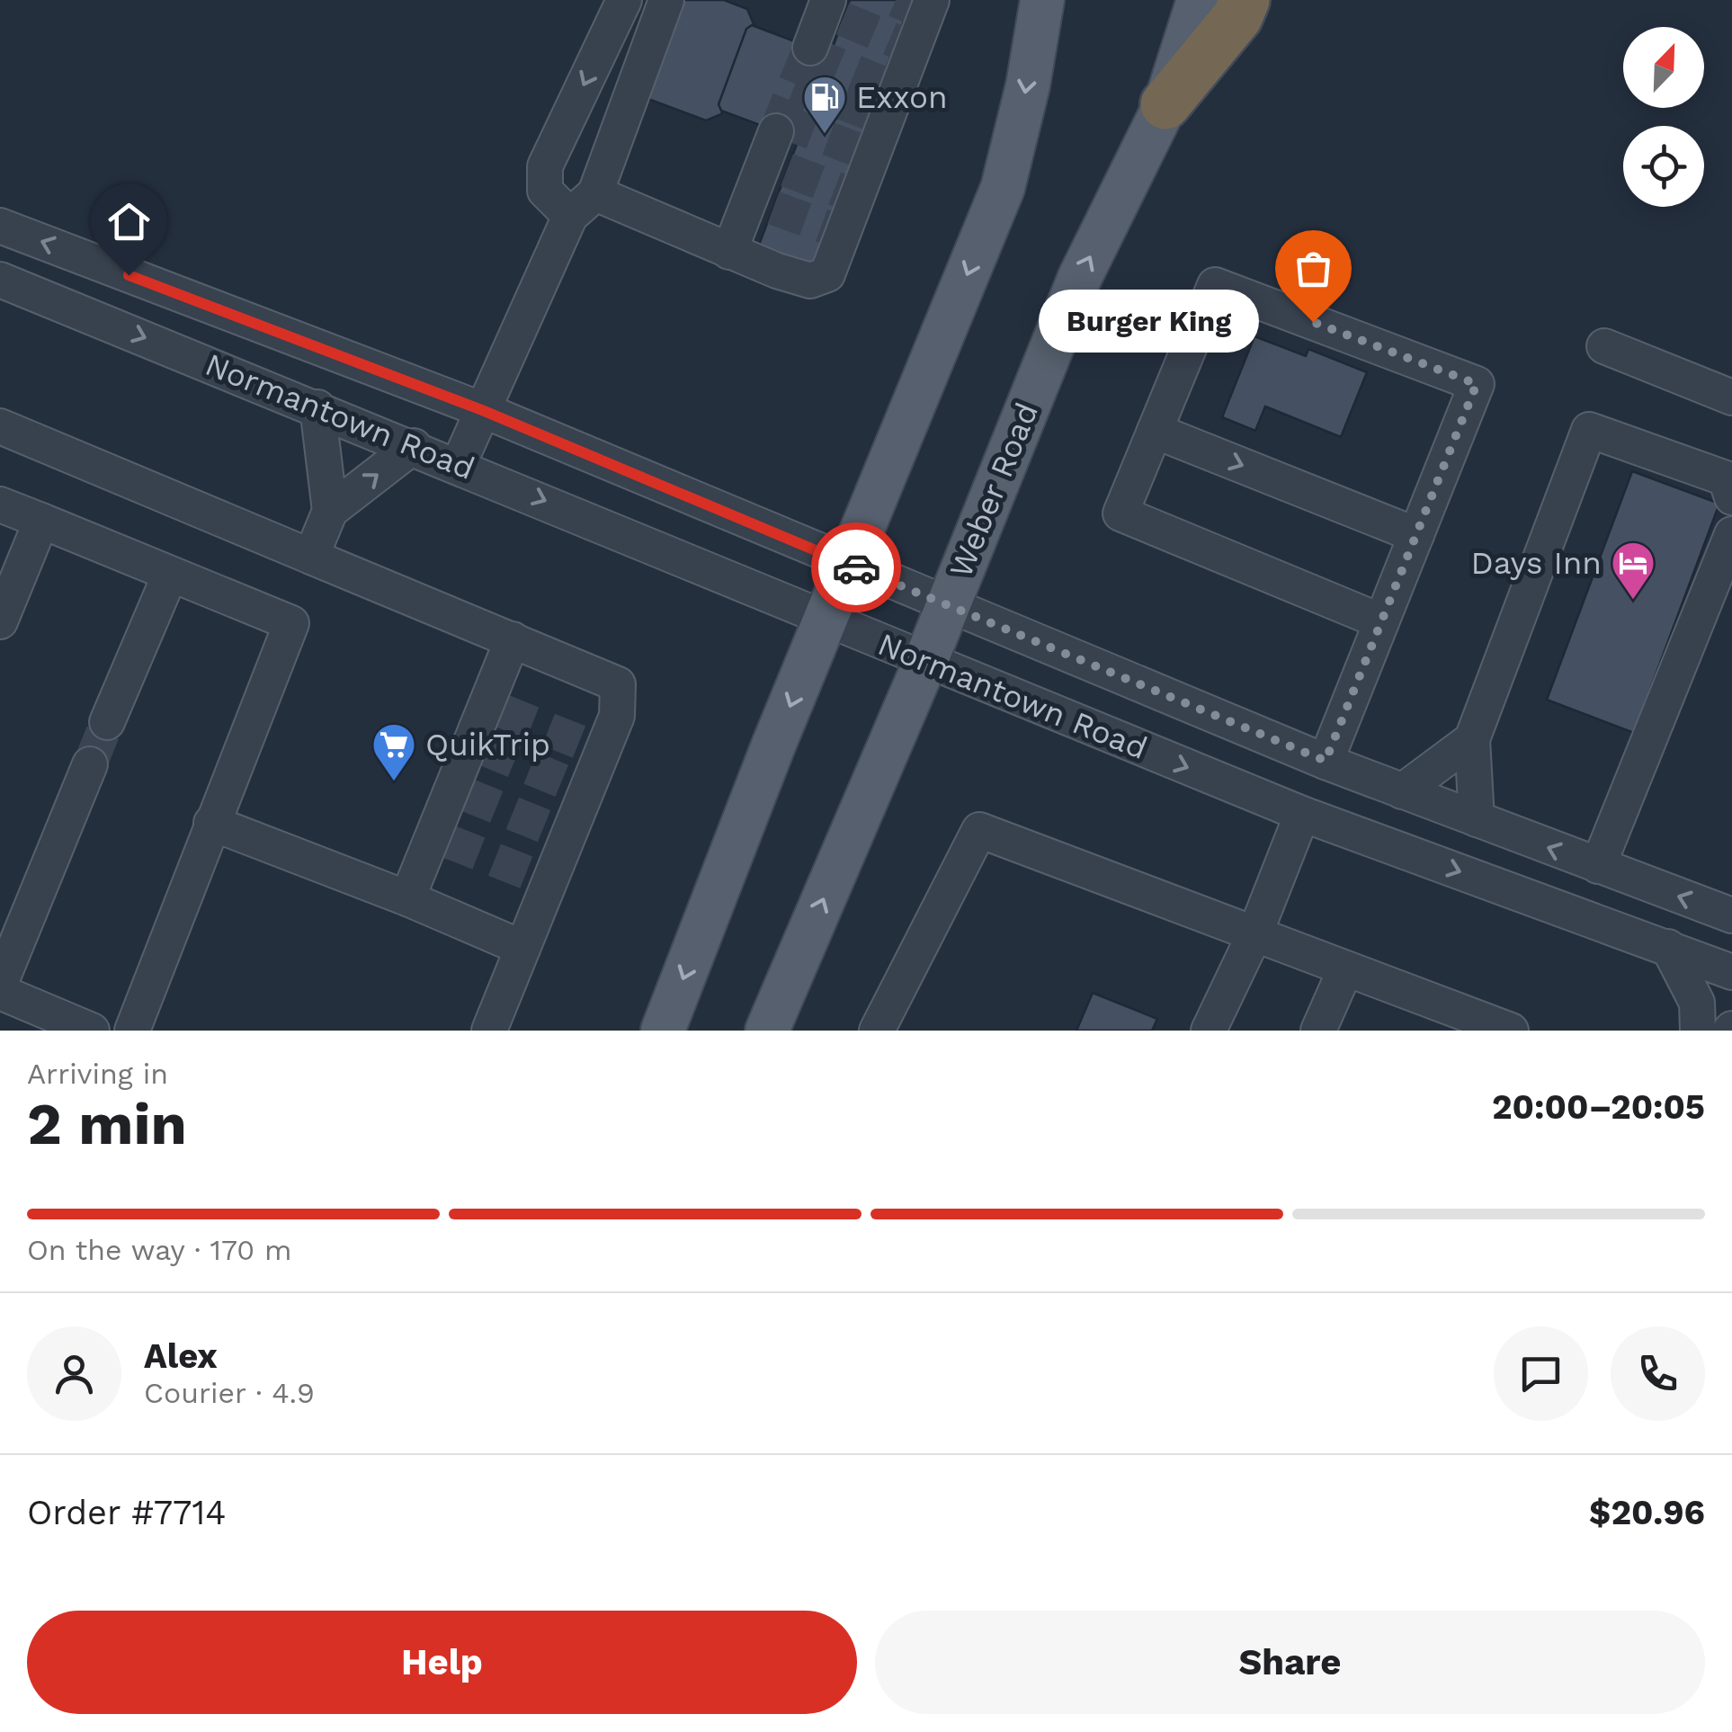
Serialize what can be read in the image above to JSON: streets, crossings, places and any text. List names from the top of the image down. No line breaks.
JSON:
{"streets":{"main road":["Weber Road"],"street":["Normantown Road"]},"crossings":[["Normantown Road","Weber Road"]],"places":{"fuel station":["Exxon"],"other":["Burger King"],"hotel":["Days Inn"],"supermarket":["QuikTrip"]},"north":"top right","page":{"bubble":"Burger King","heading":["2 min","Arriving in","20:00–20:05"],"panel":["Alex","Courier · 4.9","Order #7714","$20.96"],"bar":"On the way · 170 m","buttons":["Help","Share"]}}
